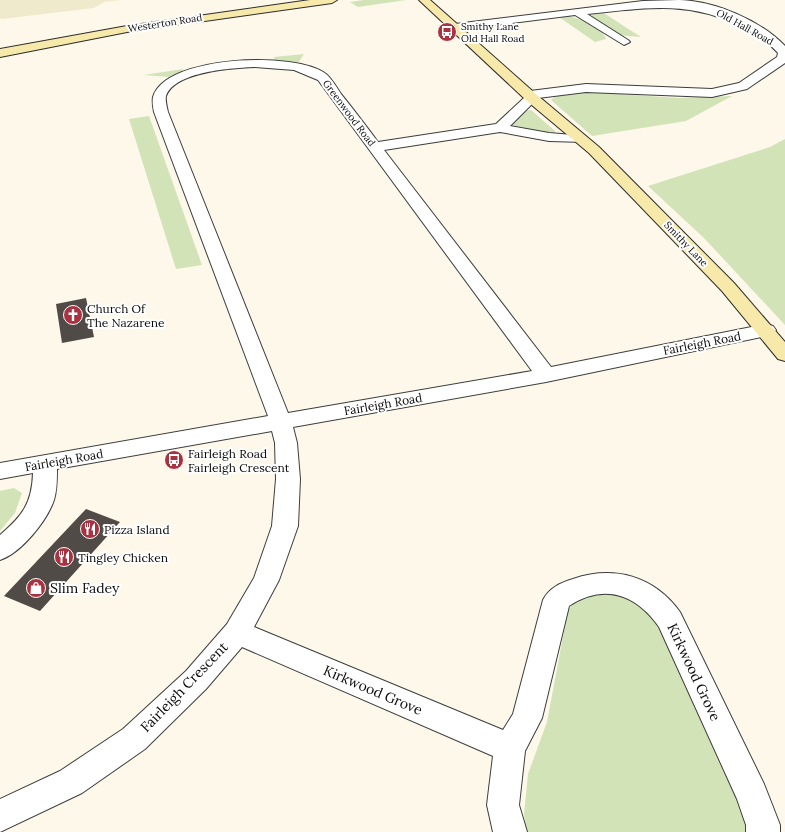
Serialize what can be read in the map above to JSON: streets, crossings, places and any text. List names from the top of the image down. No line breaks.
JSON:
{"streets":{"street":["Westerton Road","Old Hall Road","Greenwood Road","Smithy Lane","Fairleigh Road","Kirkwood Grove","Fairleigh Crescent"]},"crossings":[["Old Hall Road","Smithy Lane"],["Greenwood Road","Fairleigh Road"],["Greenwood Road","Fairleigh Crescent"],["Smithy Lane","Fairleigh Road"],["Fairleigh Road","Fairleigh Crescent"],["Kirkwood Grove","Fairleigh Crescent"]],"places":{"bus stop":["Smithy Lane Old Hall Road","Fairleigh Road Fairleigh Crescent"],"church":["Church Of The Nazarene"],"restaurant":["Pizza Island","Tingley Chicken"],"shop":["Slim Fadey"]}}
